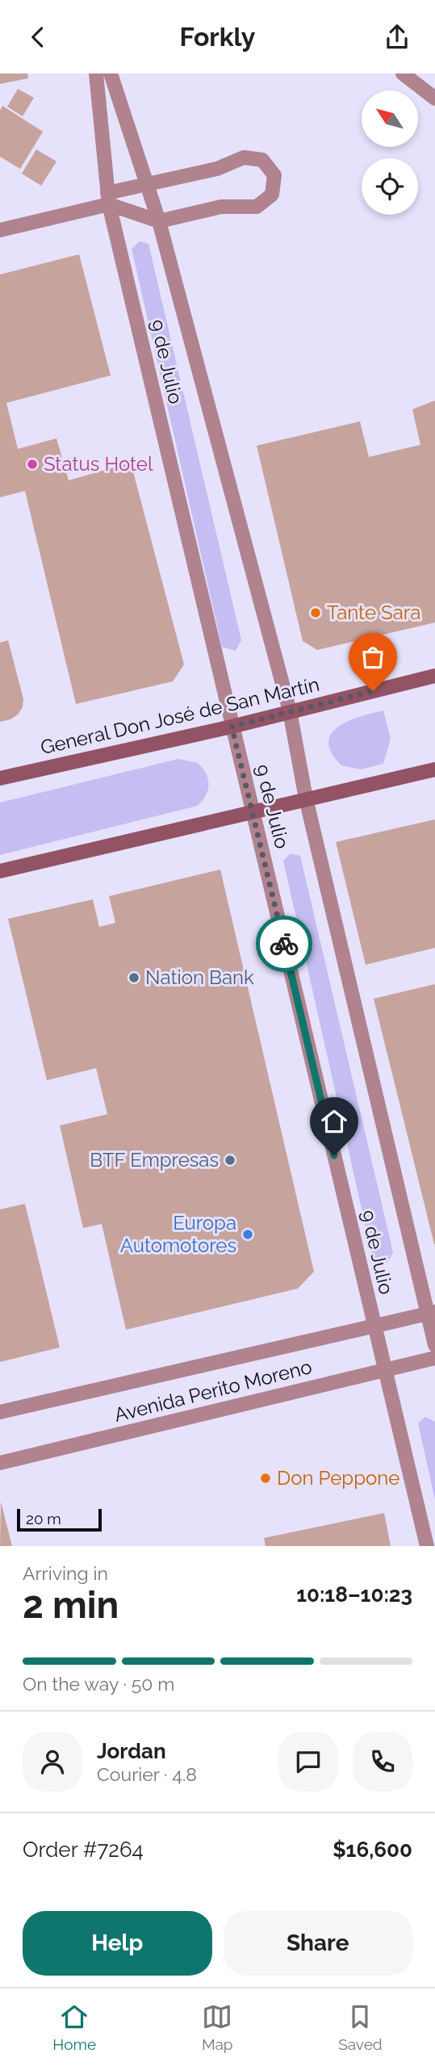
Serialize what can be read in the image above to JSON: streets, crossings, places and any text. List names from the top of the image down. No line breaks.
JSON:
{"streets":{"main road":["General Don José de San Martín"],"street":["9 de Julio","Avenida Perito Moreno"]},"crossings":[["9 de Julio","General Don José de San Martín"],["9 de Julio","Avenida Perito Moreno"]],"places":["Status Hotel","Tante Sara","Nation Bank","BTF Empresas","Europa Automotores","Don Peppone"],"scale_bar":"20 m","north":"top left","page":{"header":"Forkly","scale":"20 m","heading":["2 min","Arriving in","10:18–10:23"],"panel":["Jordan","Courier · 4.8","Order #7264","$16,600"],"bar":"On the way · 50 m","buttons":["Help","Share"],"tabs":["Home","Map","Saved"]}}
